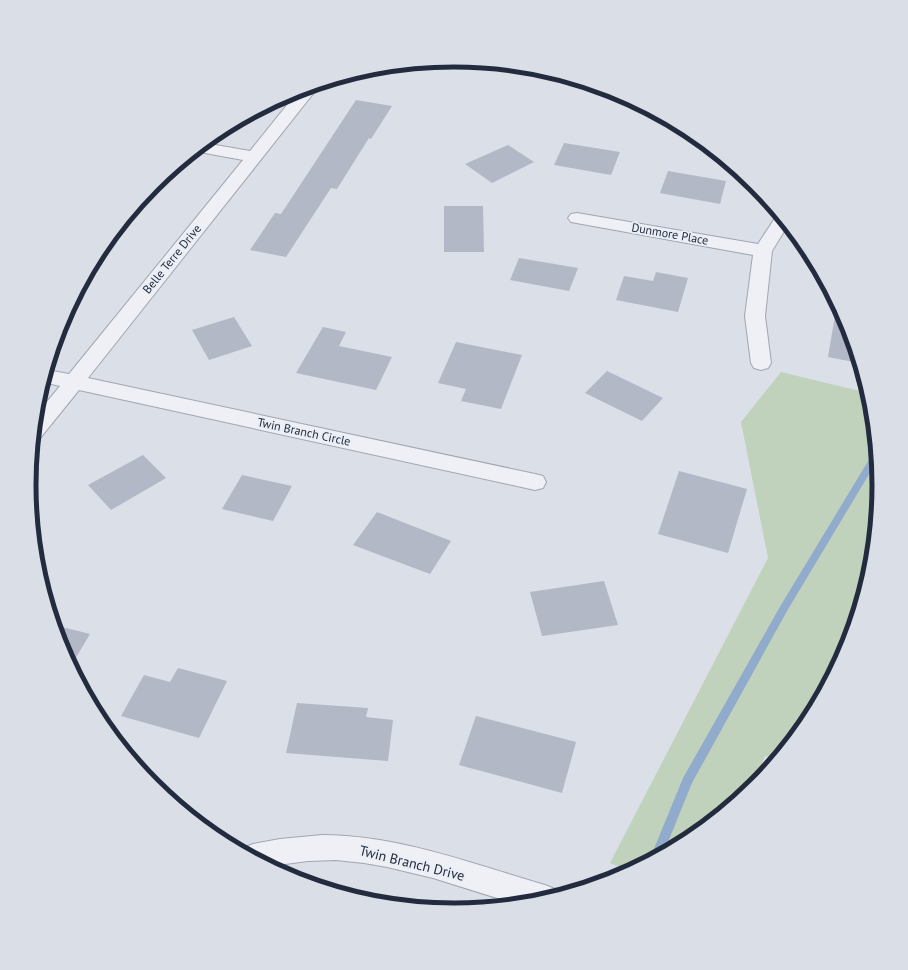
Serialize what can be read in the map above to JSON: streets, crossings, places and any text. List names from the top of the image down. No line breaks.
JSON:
{"streets":{"street":["Dunmore Place","Belle Terre Drive","Twin Branch Circle","Twin Branch Drive"]},"crossings":[["Belle Terre Drive","Twin Branch Circle"]]}
